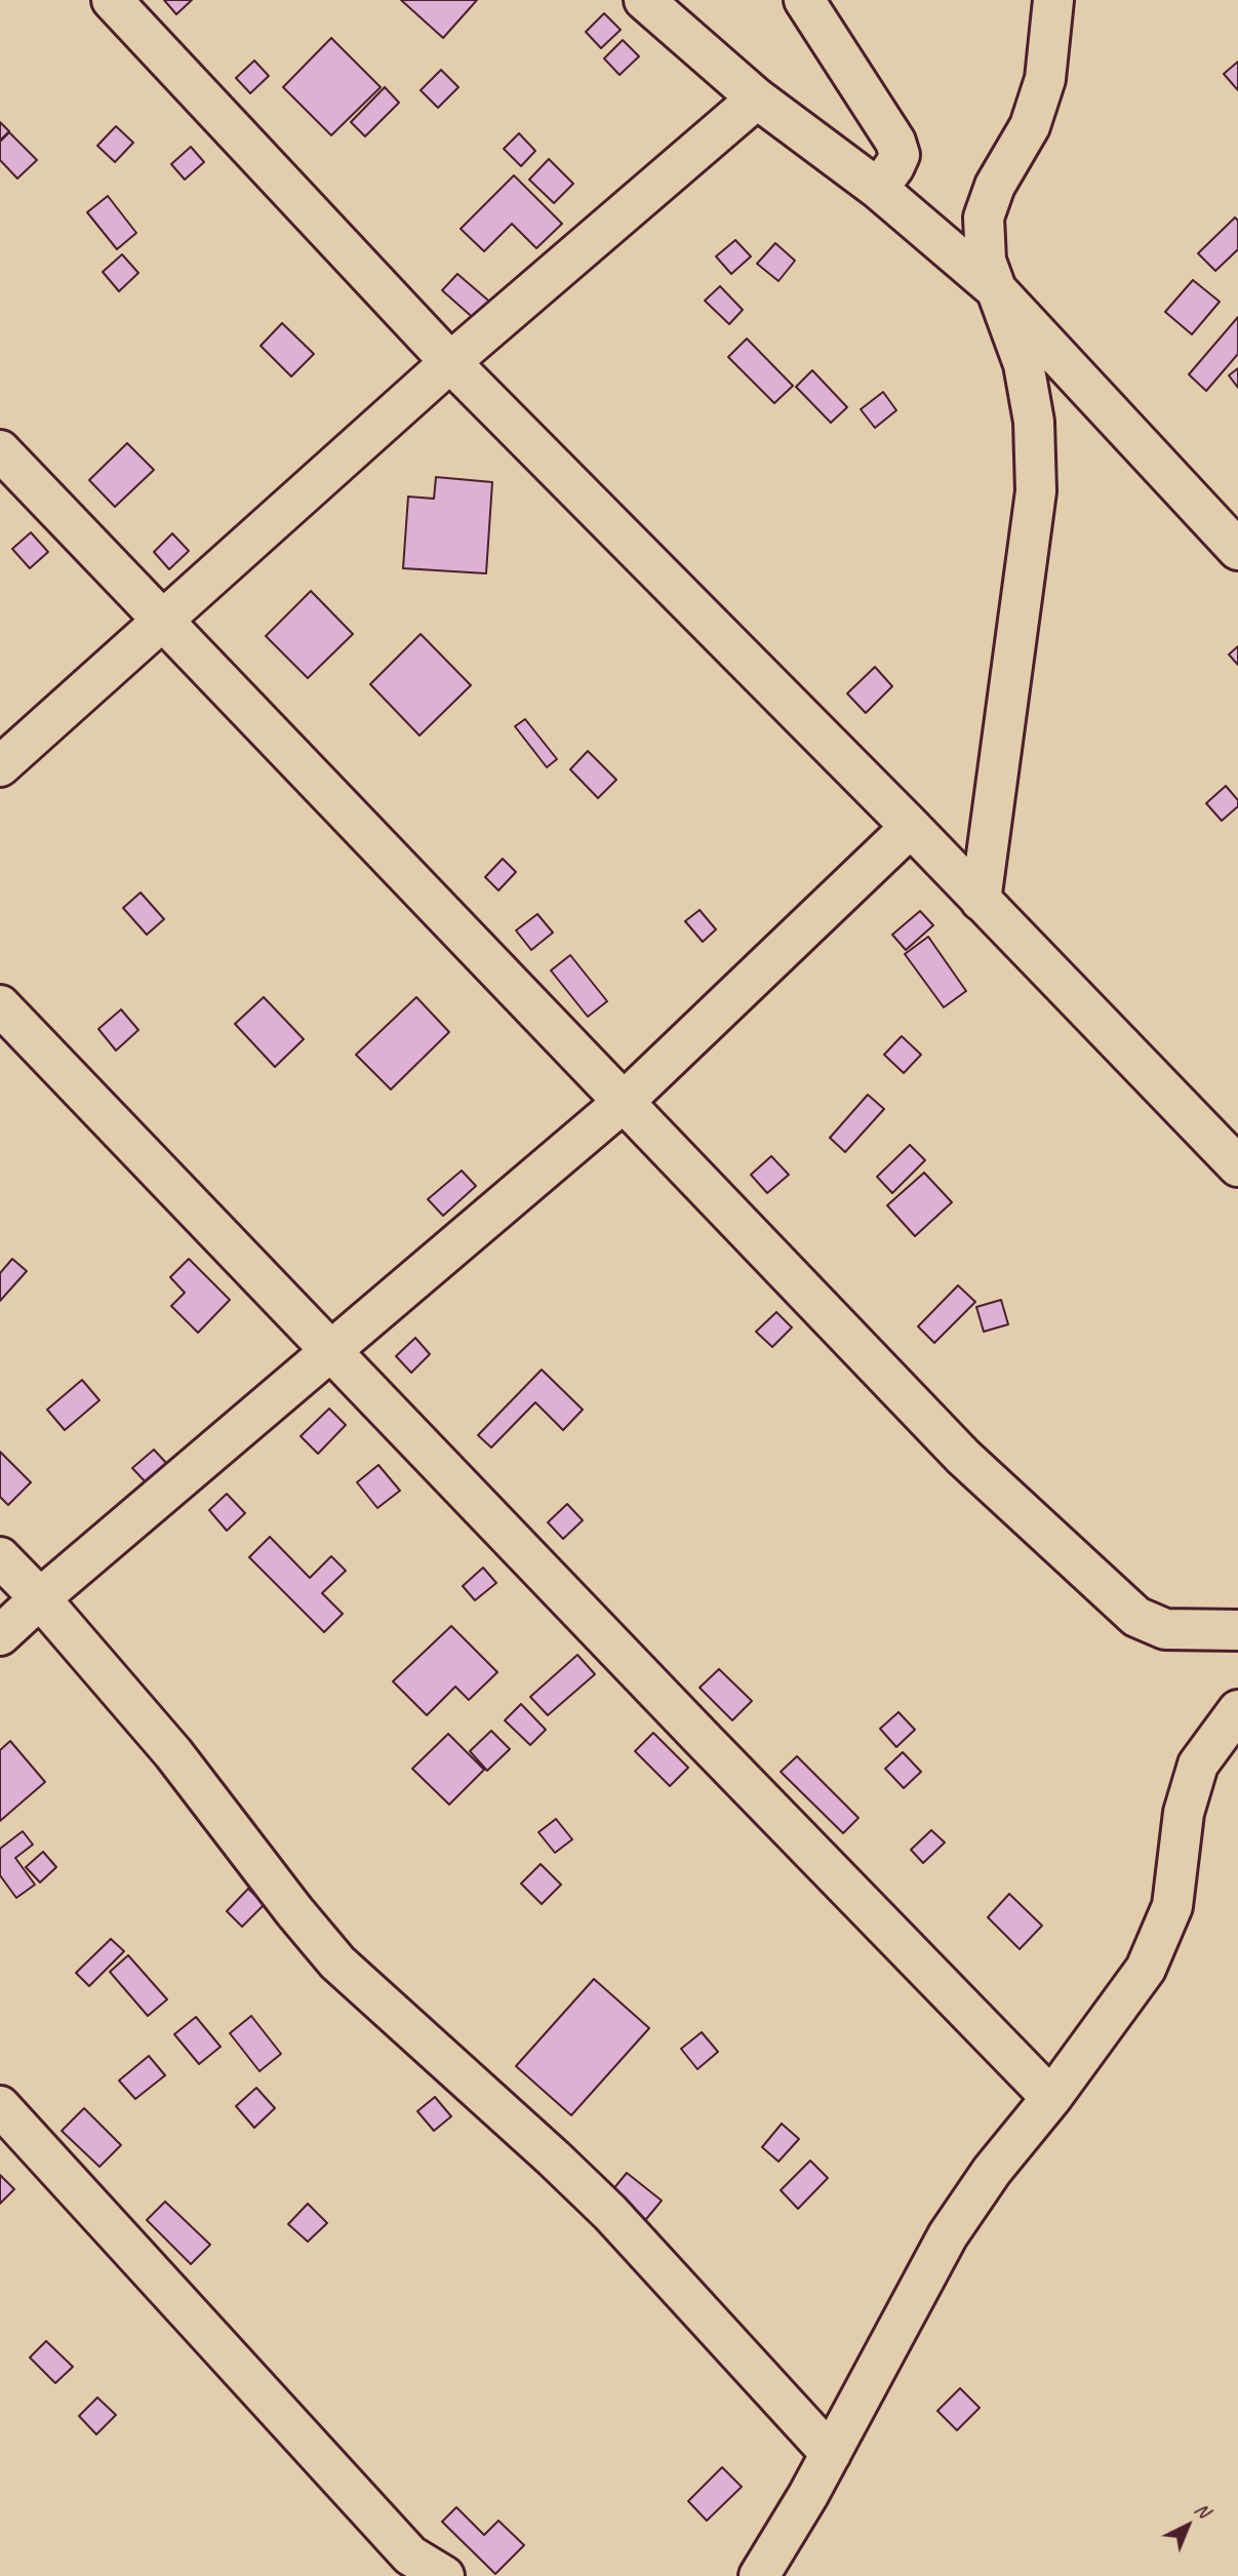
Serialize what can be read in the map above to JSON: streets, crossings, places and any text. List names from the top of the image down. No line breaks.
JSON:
{"north":"top right"}
